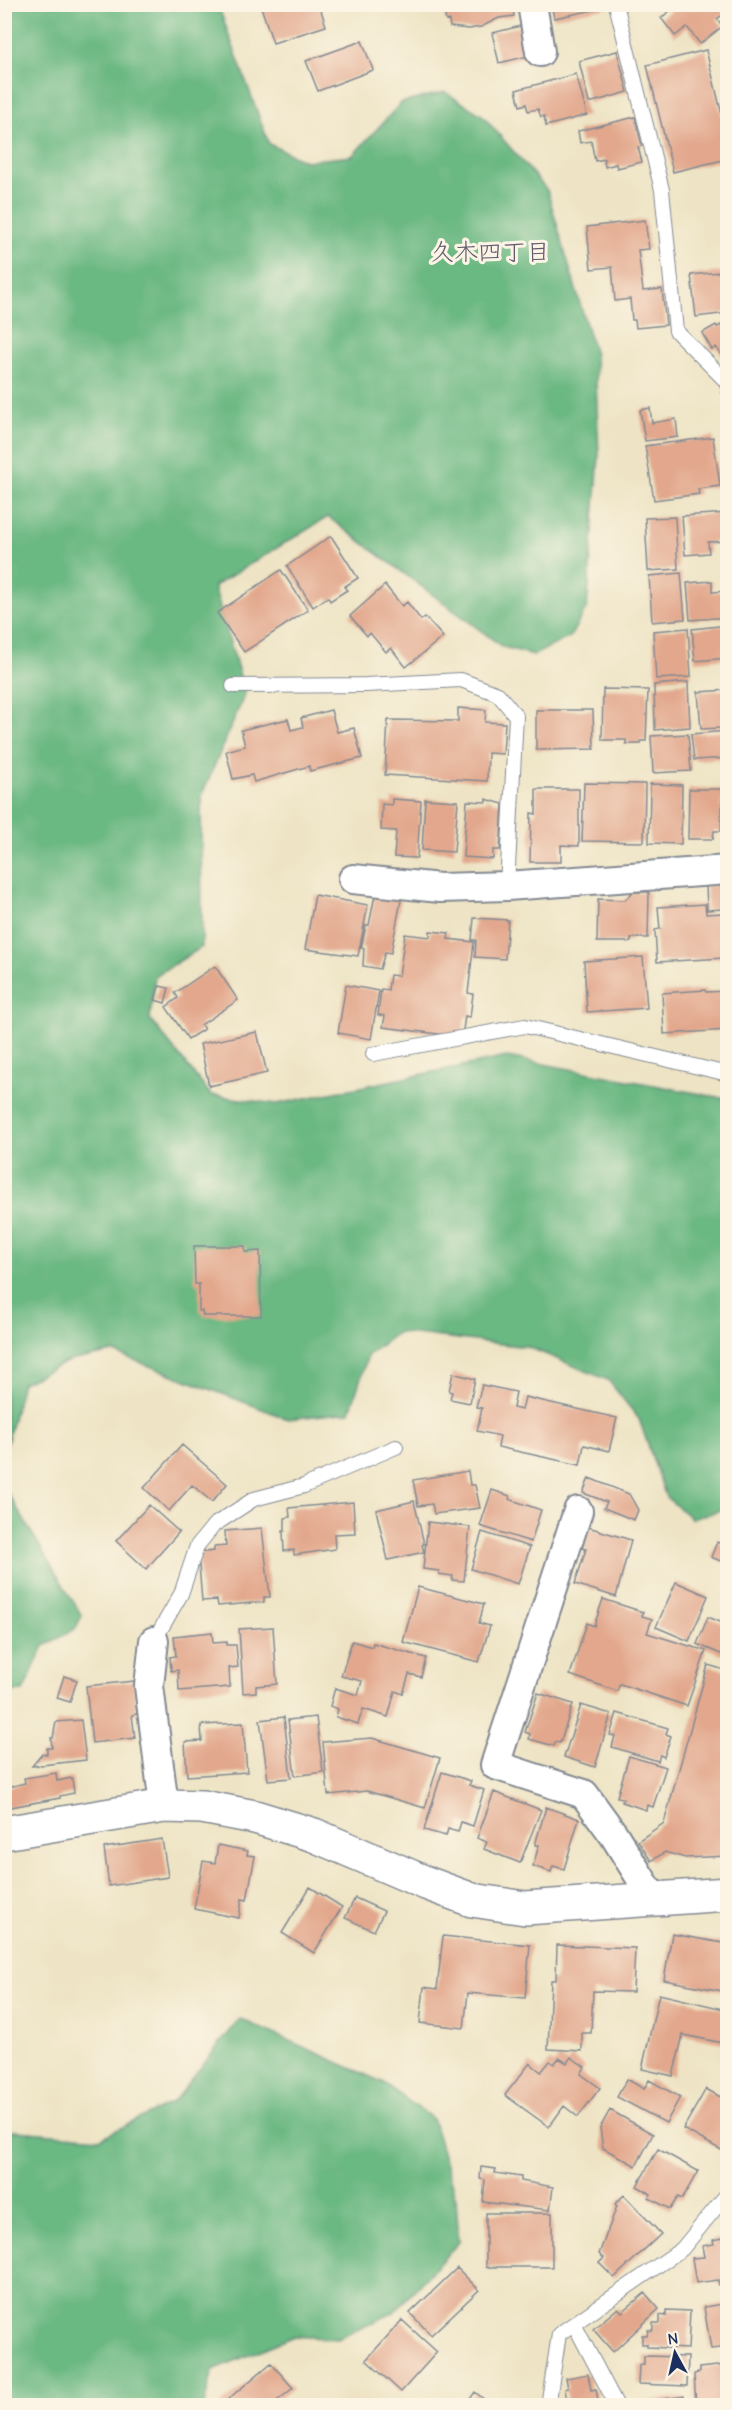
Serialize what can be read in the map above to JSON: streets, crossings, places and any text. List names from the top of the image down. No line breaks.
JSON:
{"districts":["久木四丁目"],"north":"top"}
